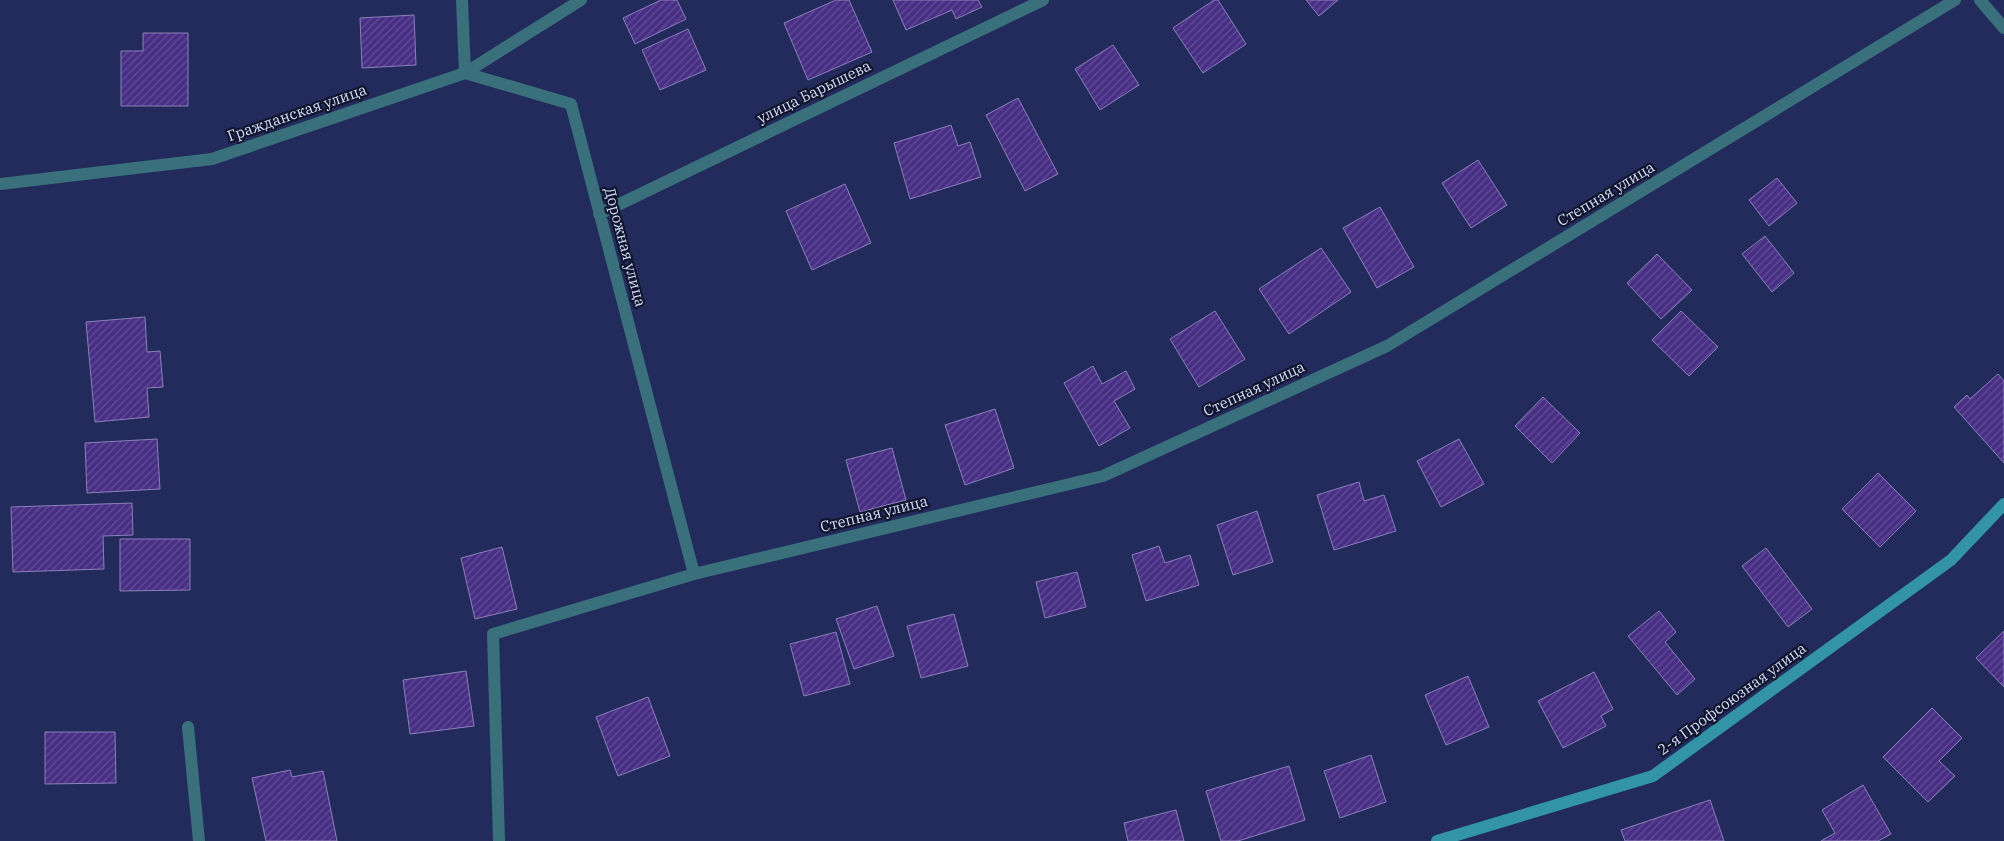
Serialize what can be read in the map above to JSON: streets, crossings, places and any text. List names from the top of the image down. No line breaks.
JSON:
{"streets":{"street":["улица Барышева","Гражданская улица","Степная улица","Дорожная улица","2-я Профсоюзная улица"]},"crossings":[["улица Барышева","Дорожная улица"],["Гражданская улица","Дорожная улица"],["Степная улица","Дорожная улица"]]}
